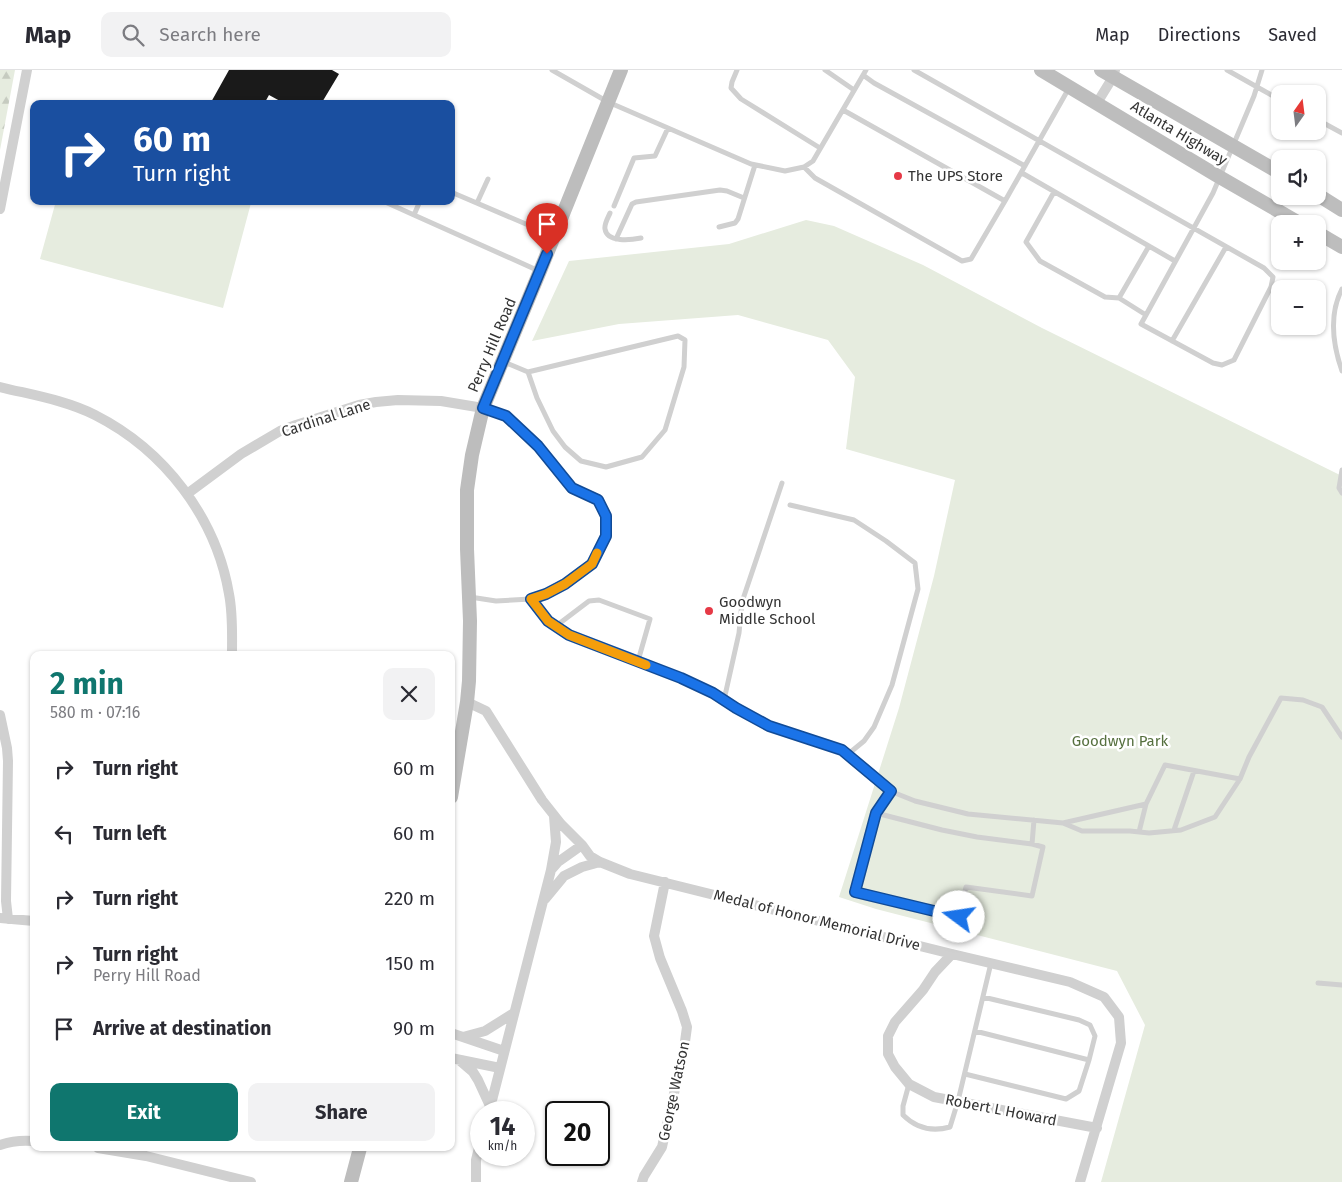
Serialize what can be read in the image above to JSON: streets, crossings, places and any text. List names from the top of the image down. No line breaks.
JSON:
{"streets":{"main road":["Atlanta Highway","Perry Hill Road"],"street":["Cardinal Lane","Medal of Honor Memorial Drive","George Watson","Robert L Howard"]},"crossings":[["Perry Hill Road","Cardinal Lane"],["Perry Hill Road","Medal of Honor Memorial Drive"],["Medal of Honor Memorial Drive","George Watson"],["Medal of Honor Memorial Drive","Robert L Howard"]],"parks":["Goodwyn Park"],"places":["The UPS Store","Goodwyn Middle School"],"north":"top","page":{"header":"Map","search":"Search here","nav":["Map","Directions","Saved"],"map_buttons":["+","−"],"turn":["60 m","Turn right"],"heading":["2 min","580 m · 07:16"],"list":[{"name":"Turn right","value":"60 m"},{"name":"Turn left","value":"60 m"},{"name":"Turn right","value":"220 m"},{"name":"Turn right","note":"Perry Hill Road","value":"150 m"},{"name":"Arrive at destination","value":"90 m"}],"buttons":["Exit","Share"],"speed":"14 km/h","limit":"20"}}
